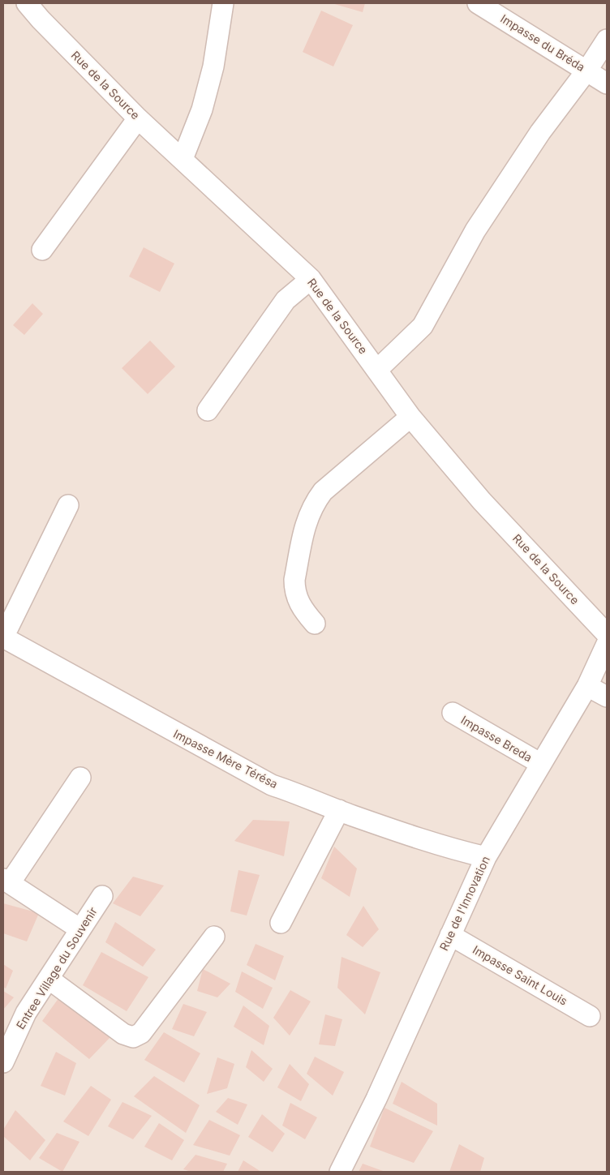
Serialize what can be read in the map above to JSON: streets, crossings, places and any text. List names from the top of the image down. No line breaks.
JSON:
{"streets":{"street":["Impasse du Bréda","Rue de la Source","Impasse Breda","Impasse Mère Térésa","Rue de l'Innovation","Entree Village du Souvenir","Impasse Saint Louis"]},"crossings":[["Impasse Breda","Rue de l'Innovation"],["Impasse Mère Térésa","Rue de l'Innovation"],["Rue de l'Innovation","Impasse Saint Louis"]]}
